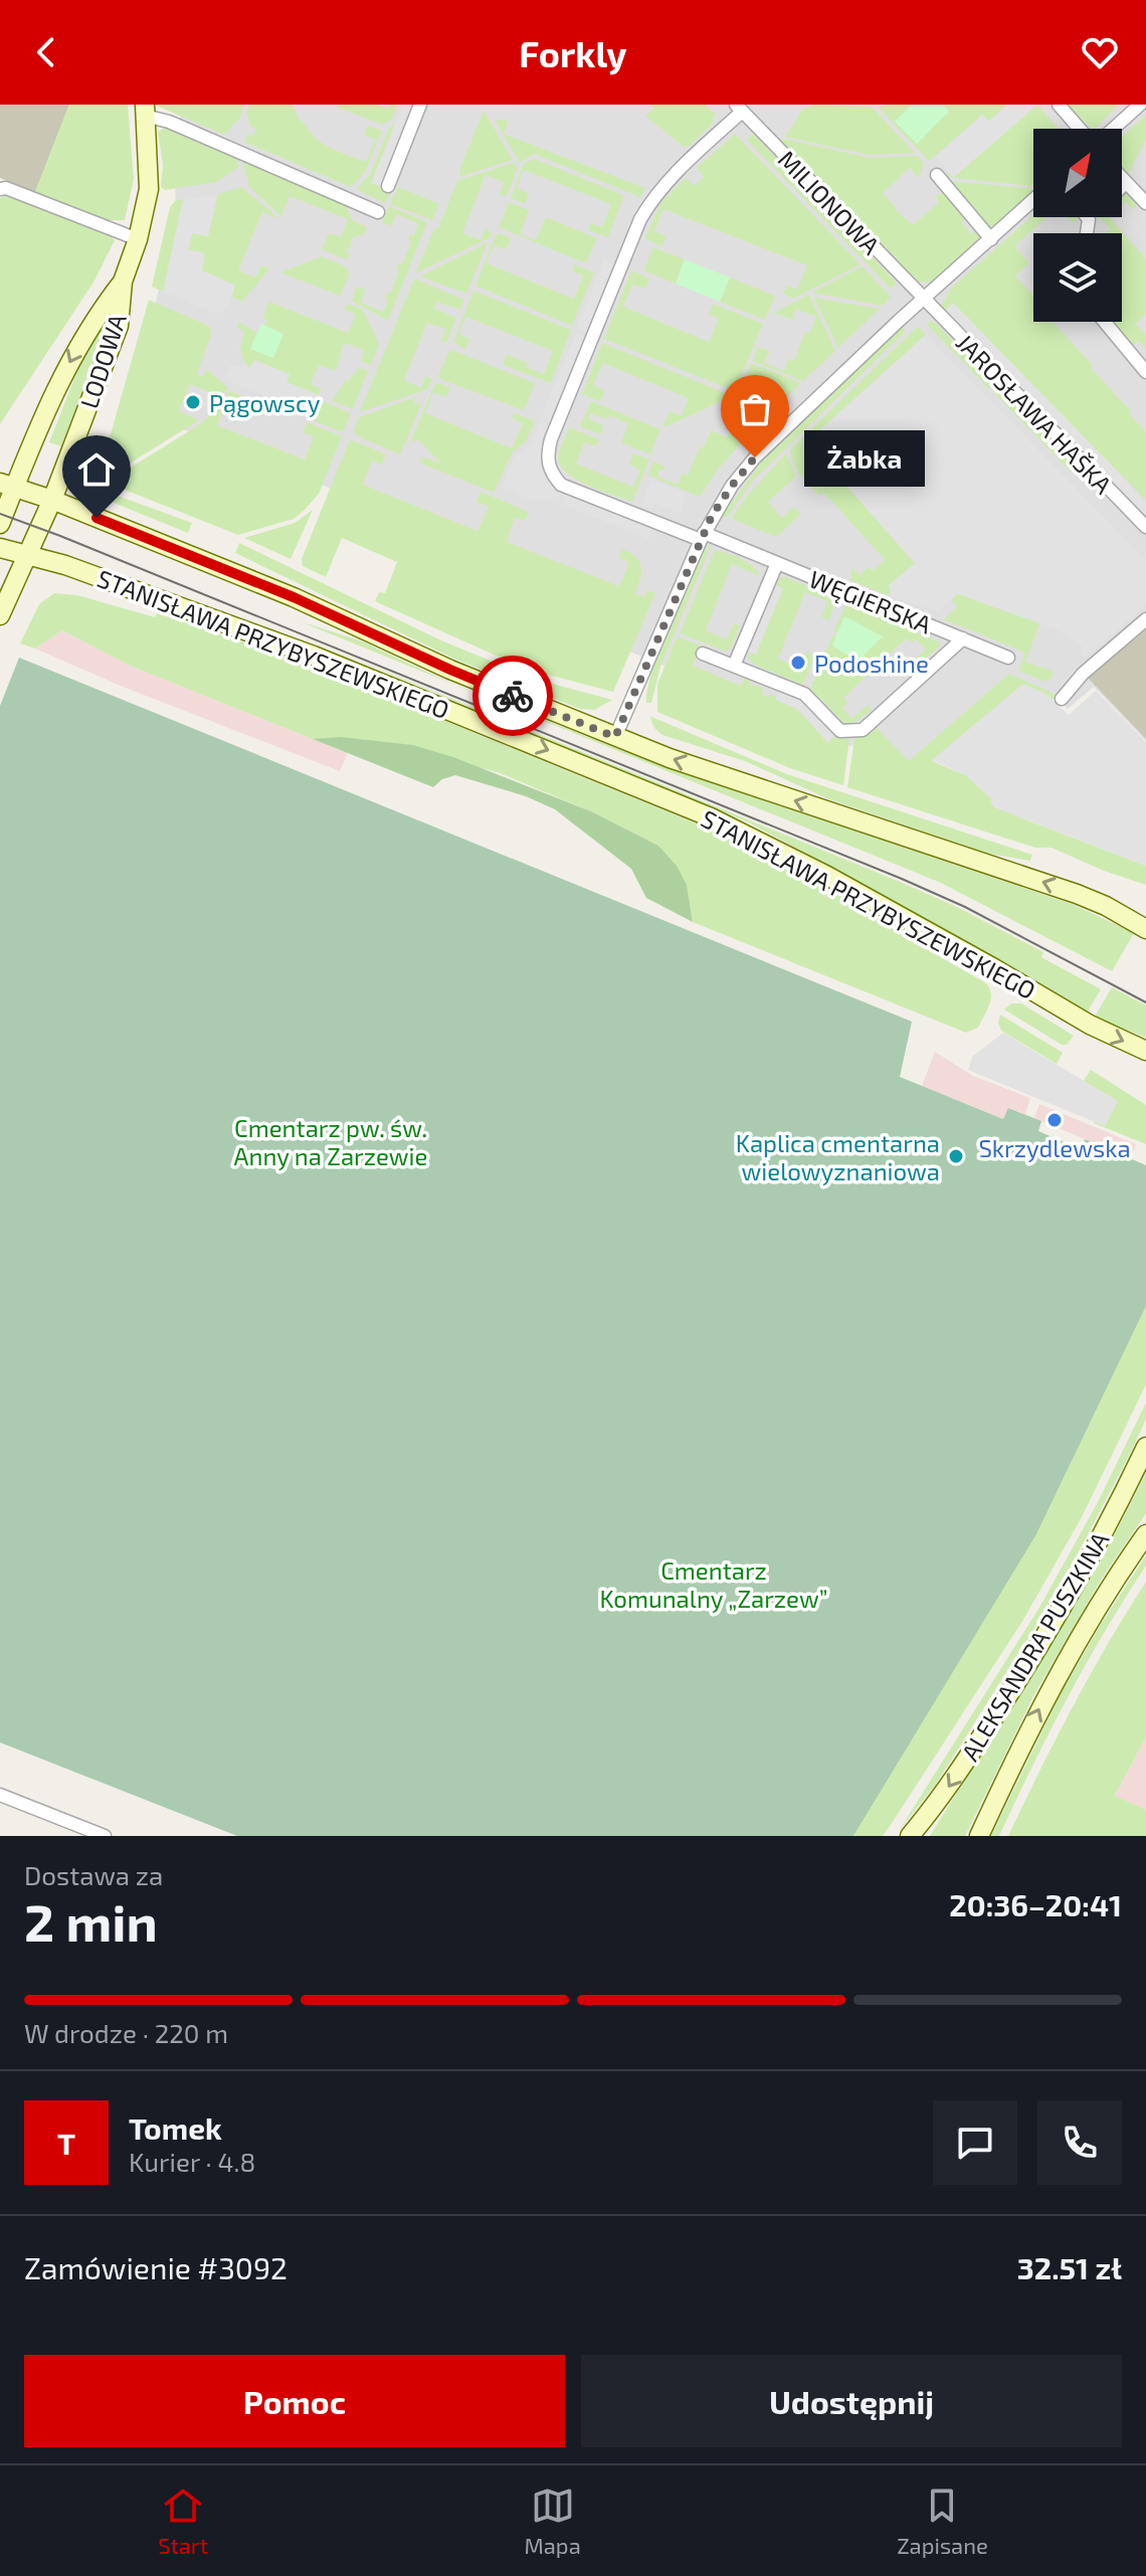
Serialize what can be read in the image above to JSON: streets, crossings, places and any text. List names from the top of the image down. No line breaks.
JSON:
{"streets":{"main road":["LODOWA","STANISŁAWA PRZYBYSZEWSKIEGO","ALEKSANDRA PUSZKINA"],"street":["MILIONOWA","JAROSŁAWA HAŠKA","WĘGIERSKA"]},"crossings":[["MILIONOWA","JAROSŁAWA HAŠKA"],["MILIONOWA","WĘGIERSKA"],["LODOWA","STANISŁAWA PRZYBYSZEWSKIEGO"]],"parks":["Cmentarz pw. św. Anny na Zarzewie","Cmentarz Komunalny „Zarzew”"],"places":["Pągowscy","Żabka","Podoshine","Skrzydlewska","Kaplica cmentarna wielowyznaniowa"],"north":"top right","page":{"header":"Forkly","bubble":"Żabka","heading":["2 min","Dostawa za","20:36–20:41"],"panel":["Tomek","Kurier · 4.8","Zamówienie #3092","32.51 zł"],"bar":"W drodze · 220 m","round":"T","buttons":["Pomoc","Udostępnij"],"tabs":["Start","Mapa","Zapisane"]}}
